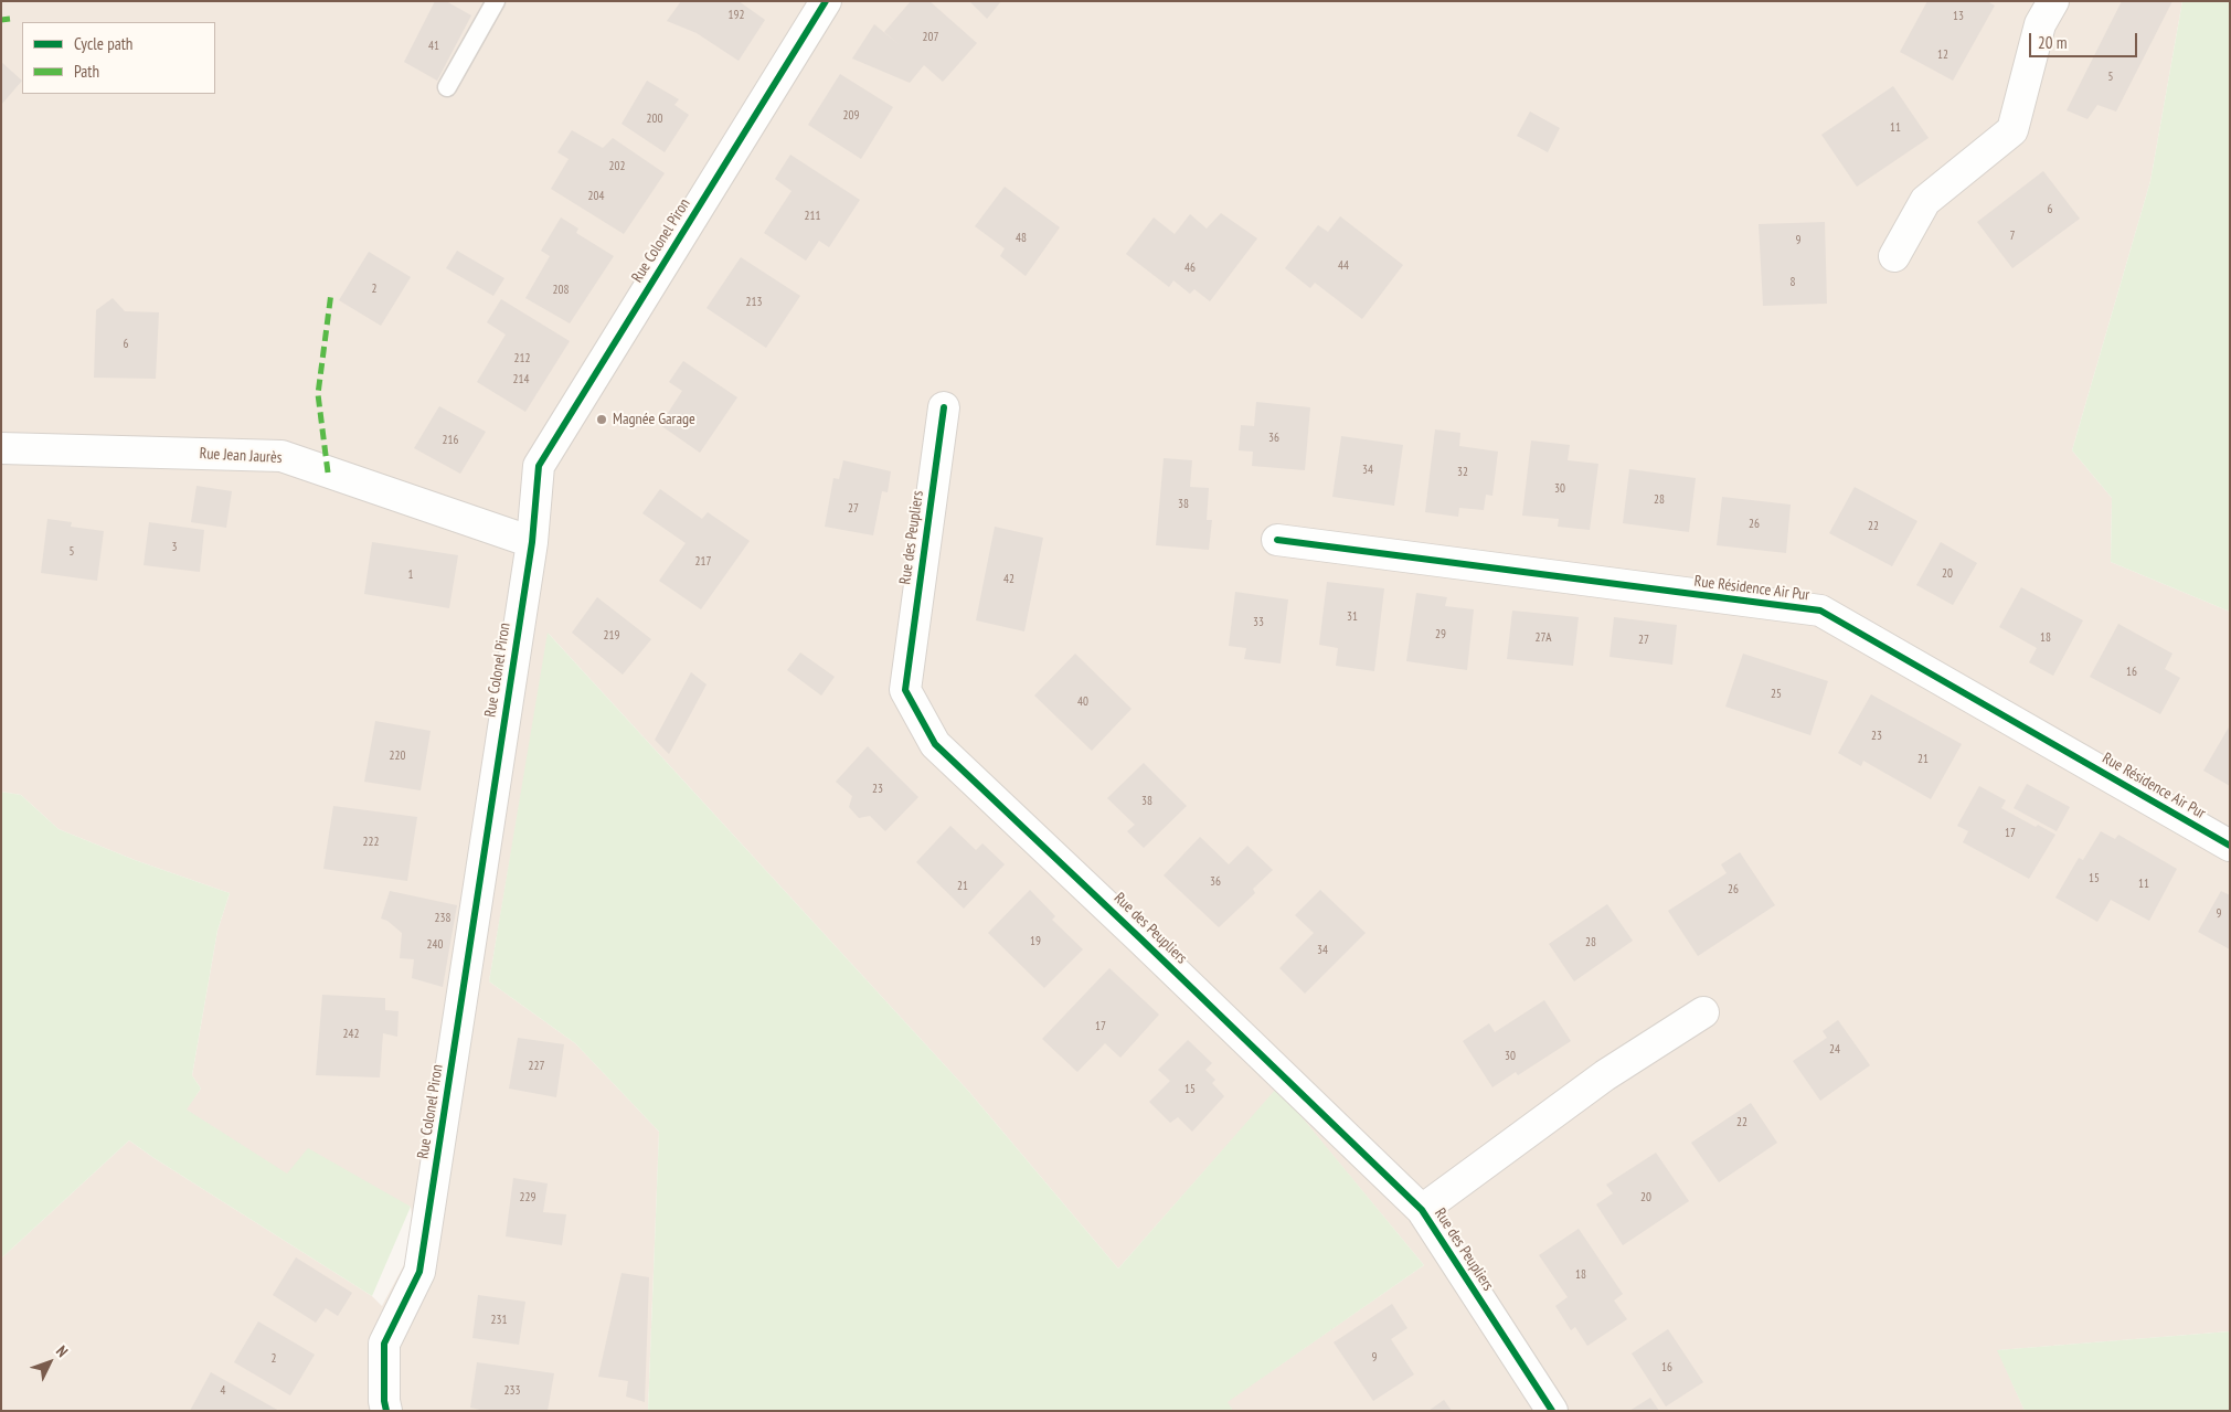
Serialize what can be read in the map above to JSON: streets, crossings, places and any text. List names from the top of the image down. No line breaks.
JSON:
{"streets":{"street":["Rue Colonel Piron","Rue Jean Jaurès","Rue des Peupliers","Rue Résidence Air Pur"]},"crossings":[["Rue Colonel Piron","Rue Jean Jaurès"]],"places":["Magnée Garage"],"house_numbers":["192","13","207","41","12","5","209","200","11","202","204","6","211","7","48","9","44","46","8","2","208","213","6","212","214","36","216","34","32","30","28","38","27","26","22","3","5","217","20","1","42","31","33","29","219","27A","18","27","16","25","40","23","220","21","23","38","17","222","15","36","11","21","26","9","238","19","28","240","34","17","242","24","30","227","15","22","229","20","18","231","9","2","16","4","233"],"legend":["Cycle path","Path"],"scale_bar":"20 m","north":"top right"}
